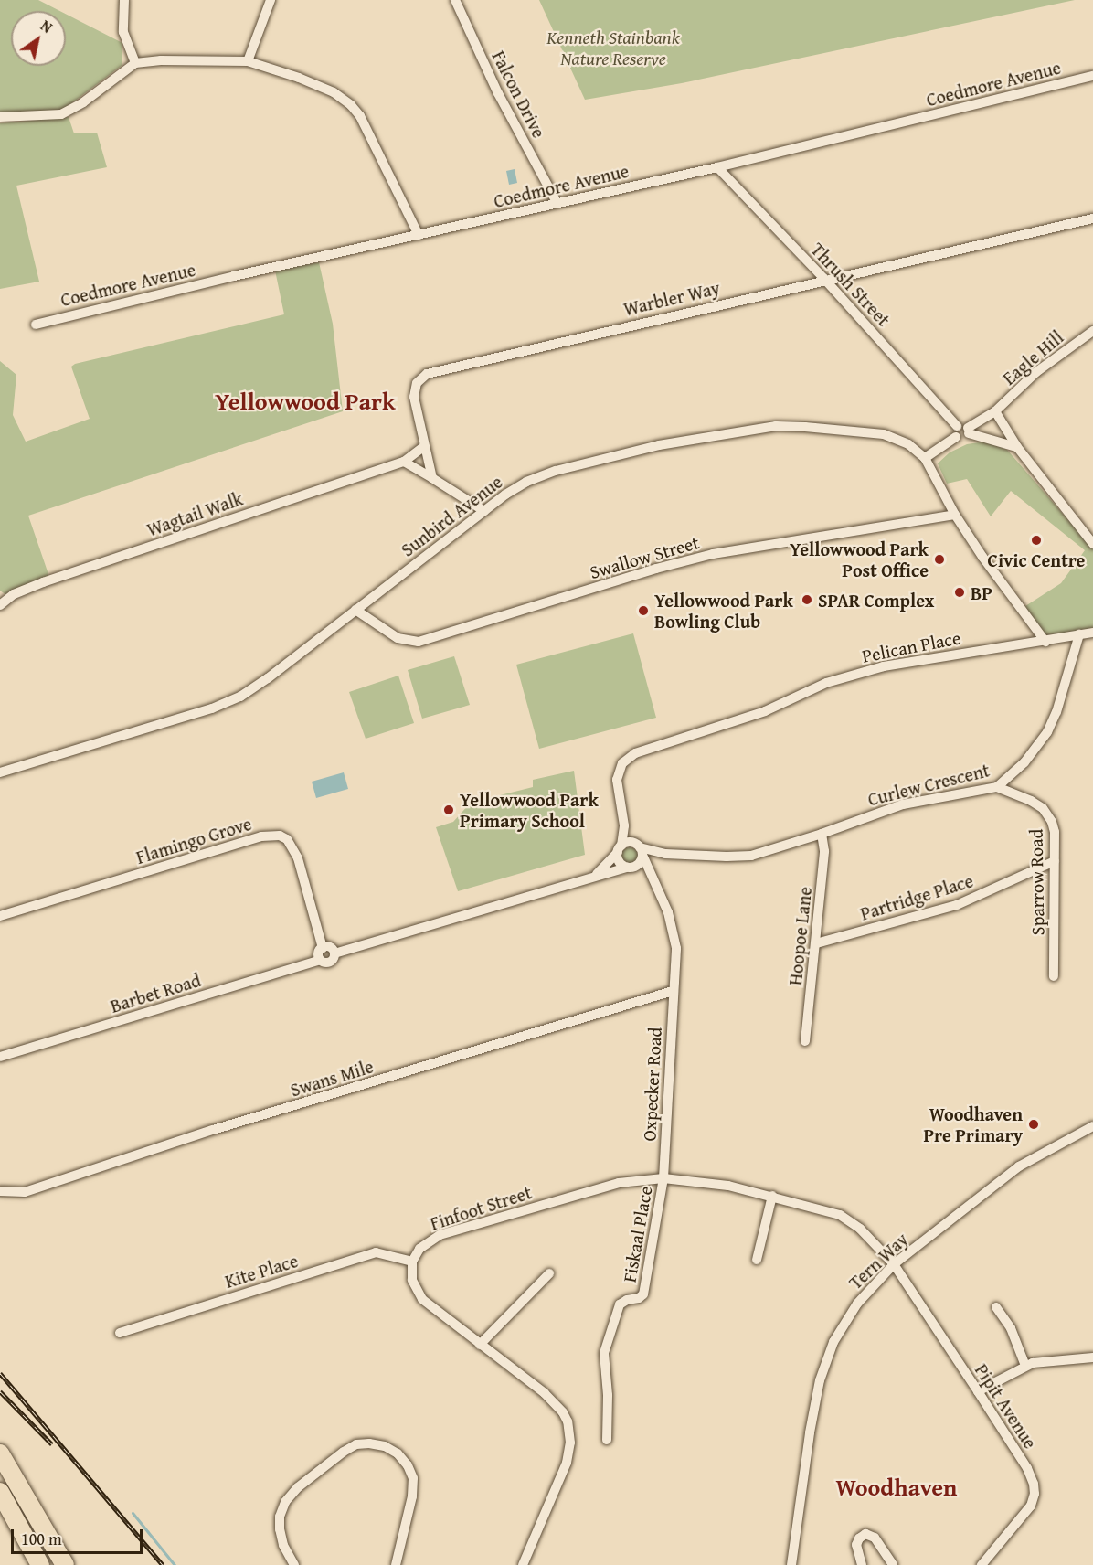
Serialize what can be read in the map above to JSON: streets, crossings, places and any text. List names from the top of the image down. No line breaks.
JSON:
{"streets":{"street":["Coedmore Avenue","Falcon Drive","Thrush Street","Warbler Way","Eagle Hill","Wagtail Walk","Sunbird Avenue","Swallow Street","Pelican Place","Curlew Crescent","Flamingo Grove","Sparrow Road","Partridge Place","Hoopoe Lane","Barbet Road","Swans Mile","Oxpecker Road","Finfoot Street","Fiskaal Place","Tern Way","Kite Place","Pipit Avenue"]},"crossings":[["Coedmore Avenue","Falcon Drive"],["Coedmore Avenue","Thrush Street"],["Thrush Street","Warbler Way"],["Warbler Way","Wagtail Walk"],["Sunbird Avenue","Swallow Street"],["Pelican Place","Curlew Crescent"],["Curlew Crescent","Sparrow Road"],["Curlew Crescent","Hoopoe Lane"],["Curlew Crescent","Oxpecker Road"],["Flamingo Grove","Barbet Road"],["Sparrow Road","Partridge Place"],["Partridge Place","Hoopoe Lane"],["Swans Mile","Oxpecker Road"],["Oxpecker Road","Finfoot Street"],["Oxpecker Road","Fiskaal Place"],["Finfoot Street","Fiskaal Place"],["Finfoot Street","Tern Way"],["Finfoot Street","Kite Place"],["Finfoot Street","Pipit Avenue"],["Tern Way","Pipit Avenue"]],"districts":["Yellowwood Park","Woodhaven"],"parks":["Kenneth Stainbank Nature Reserve"],"places":["Civic Centre","Yellowwood Park Post Office","BP","SPAR Complex","Yellowwood Park Bowling Club","Yellowwood Park Primary School","Woodhaven Pre Primary"],"scale_bar":"100 m","north":"top right"}
